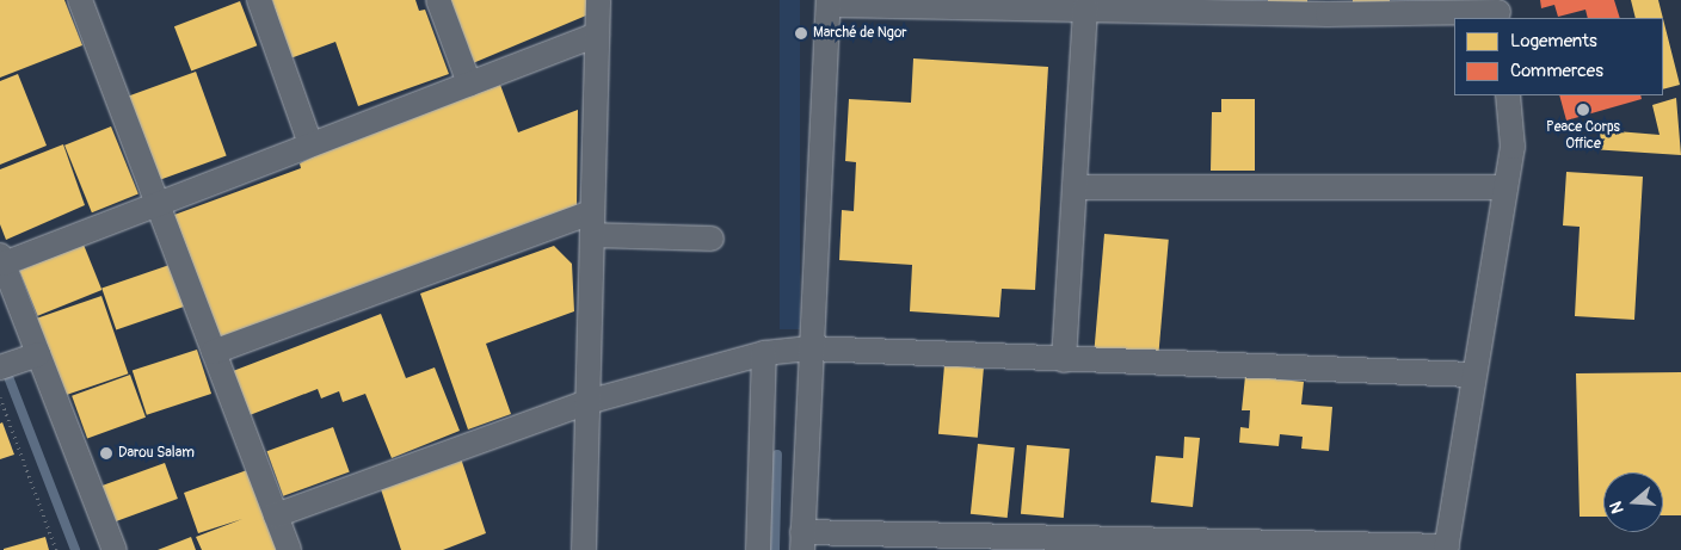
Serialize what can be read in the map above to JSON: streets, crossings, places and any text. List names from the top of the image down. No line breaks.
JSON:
{"places":["Marché de Ngor","Peace Corps Office","Darou Salam"],"legend":["Logements","Commerces"],"north":"left"}
